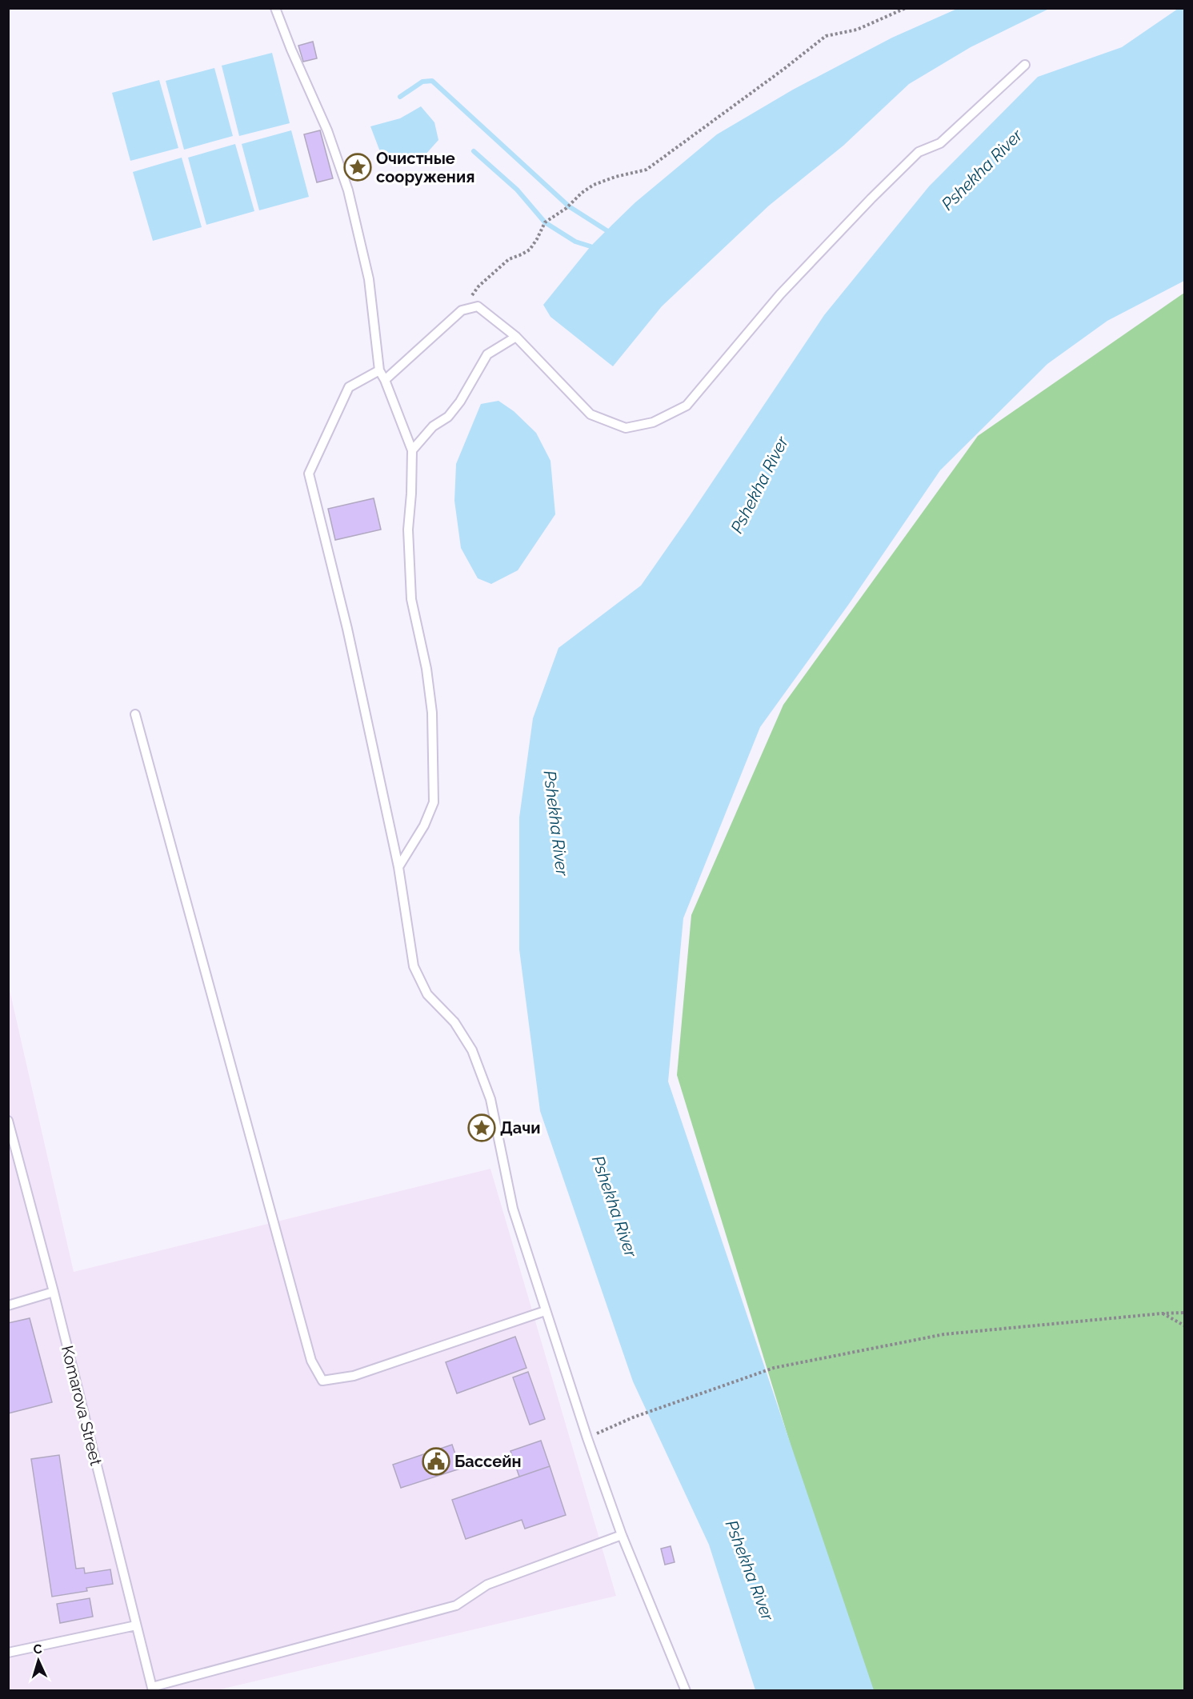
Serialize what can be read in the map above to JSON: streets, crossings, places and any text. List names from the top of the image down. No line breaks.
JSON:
{"streets":{"lane":["Komarova Street"]},"water":["Pshekha River"],"places":{"place":["Очистные сооружения","Дачи"],"public building":["Бассейн"]},"north":"top"}
